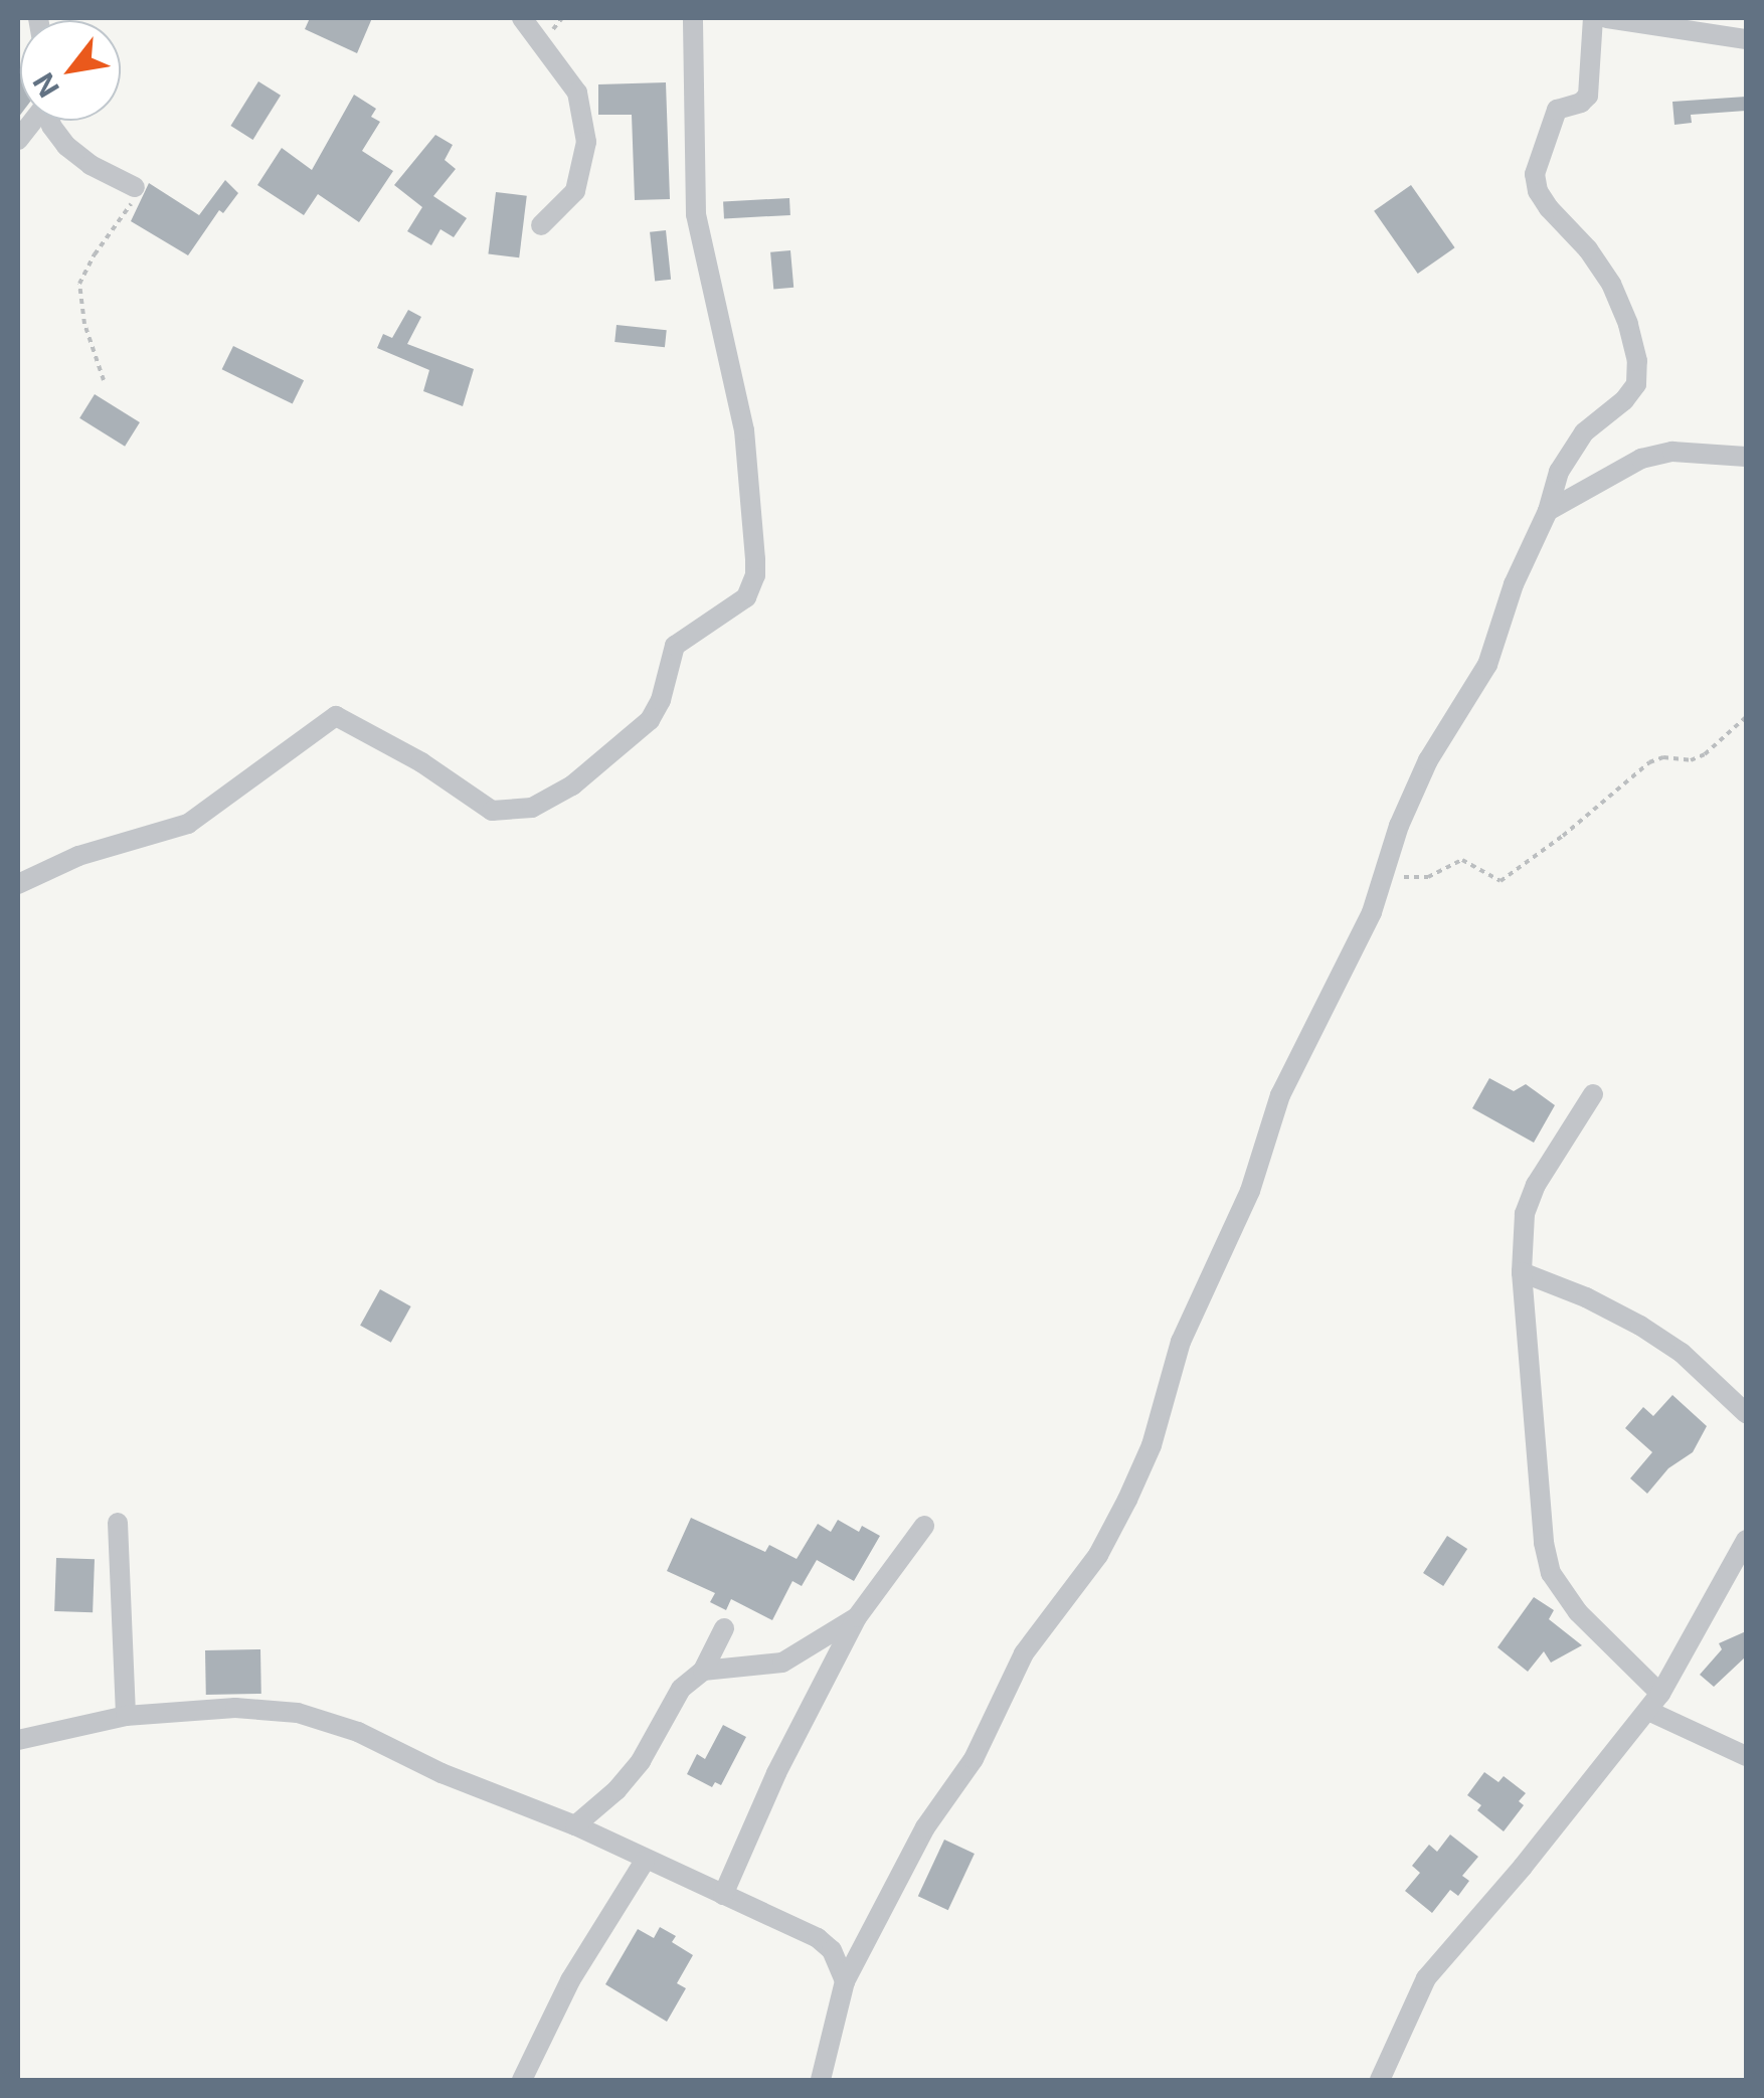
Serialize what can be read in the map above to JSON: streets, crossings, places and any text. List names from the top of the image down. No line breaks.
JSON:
{"north":"bottom left"}
